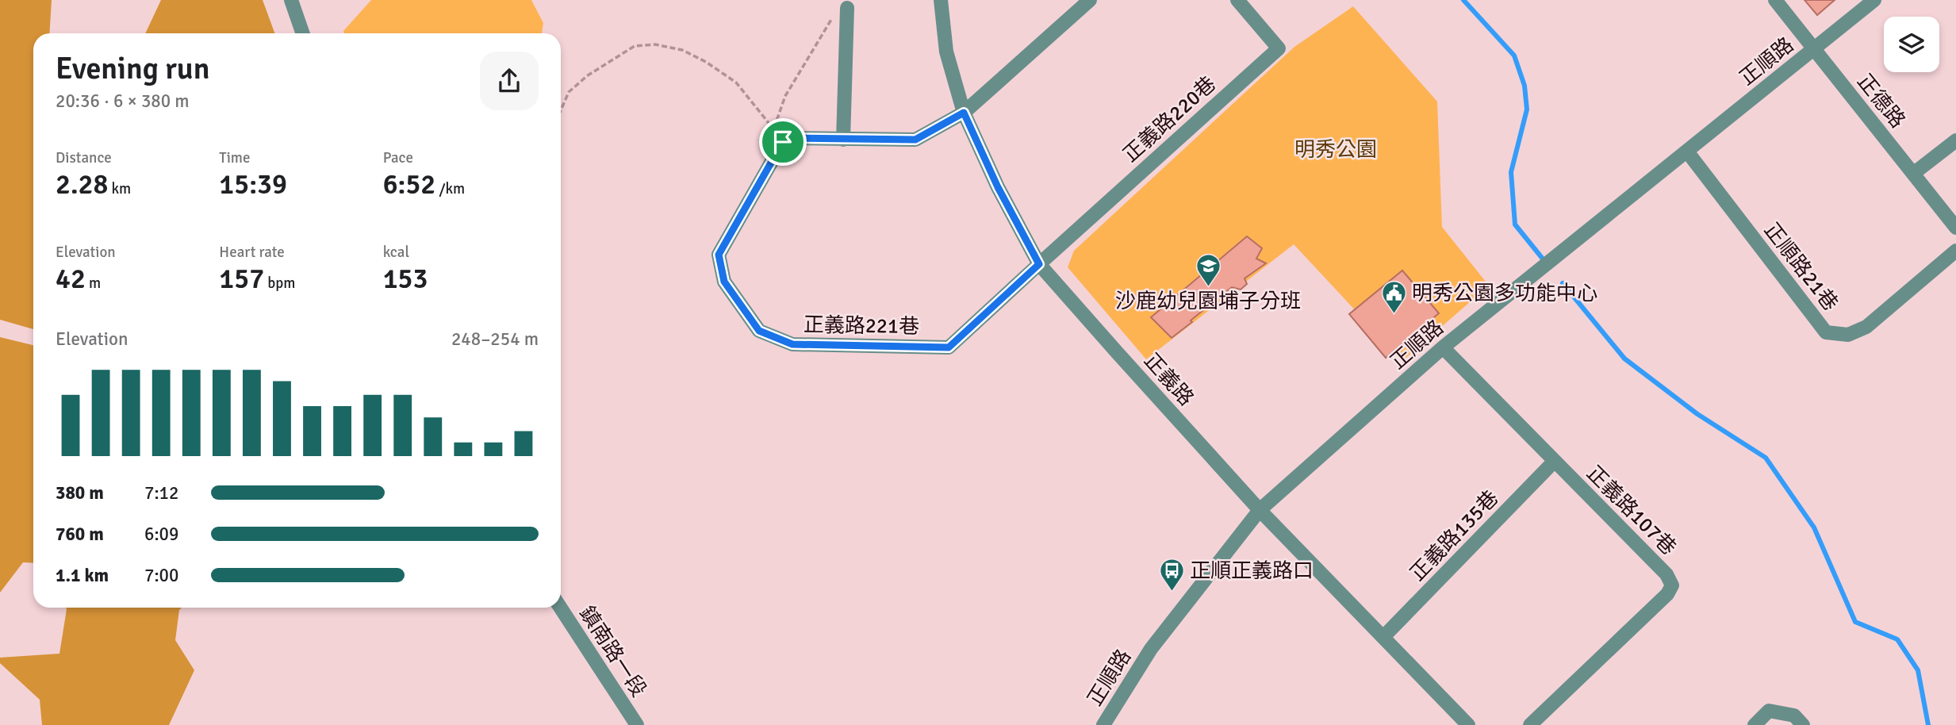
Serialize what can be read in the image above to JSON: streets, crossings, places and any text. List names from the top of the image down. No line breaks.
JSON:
{"streets":{"street":["正順路","正德路","正義路220巷","正順路21巷","正義路221巷","正義路","正義路107巷","正義路135巷","鎮南路一段"]},"crossings":[["正順路","正德路"],["正順路","正順路21巷"],["正順路","正義路"],["正順路","正義路107巷"],["正義路220巷","正義路221巷"],["正義路220巷","正義路"],["正義路221巷","正義路"],["正義路","正義路135巷"],["正義路107巷","正義路135巷"]],"parks":["明秀公園"],"places":{"school or university":["沙鹿幼兒園埔子分班"],"public building":["明秀公園多功能中心"],"bus stop":["正順正義路口"]},"page":{"heading":["Evening run","20:36 · 6 × 380 m"],"stats":[["Distance","2.28 km"],["Time","15:39"],["Pace","6:52 /km"],["Elevation","42 m"],["Heart rate","157 bpm"],["kcal","153"]],"chart":["Elevation","248–254 m"],"list":[{"name":"380 m","note":"7:12"},{"name":"760 m","note":"6:09"},{"name":"1.1 km","note":"7:00"}]}}
